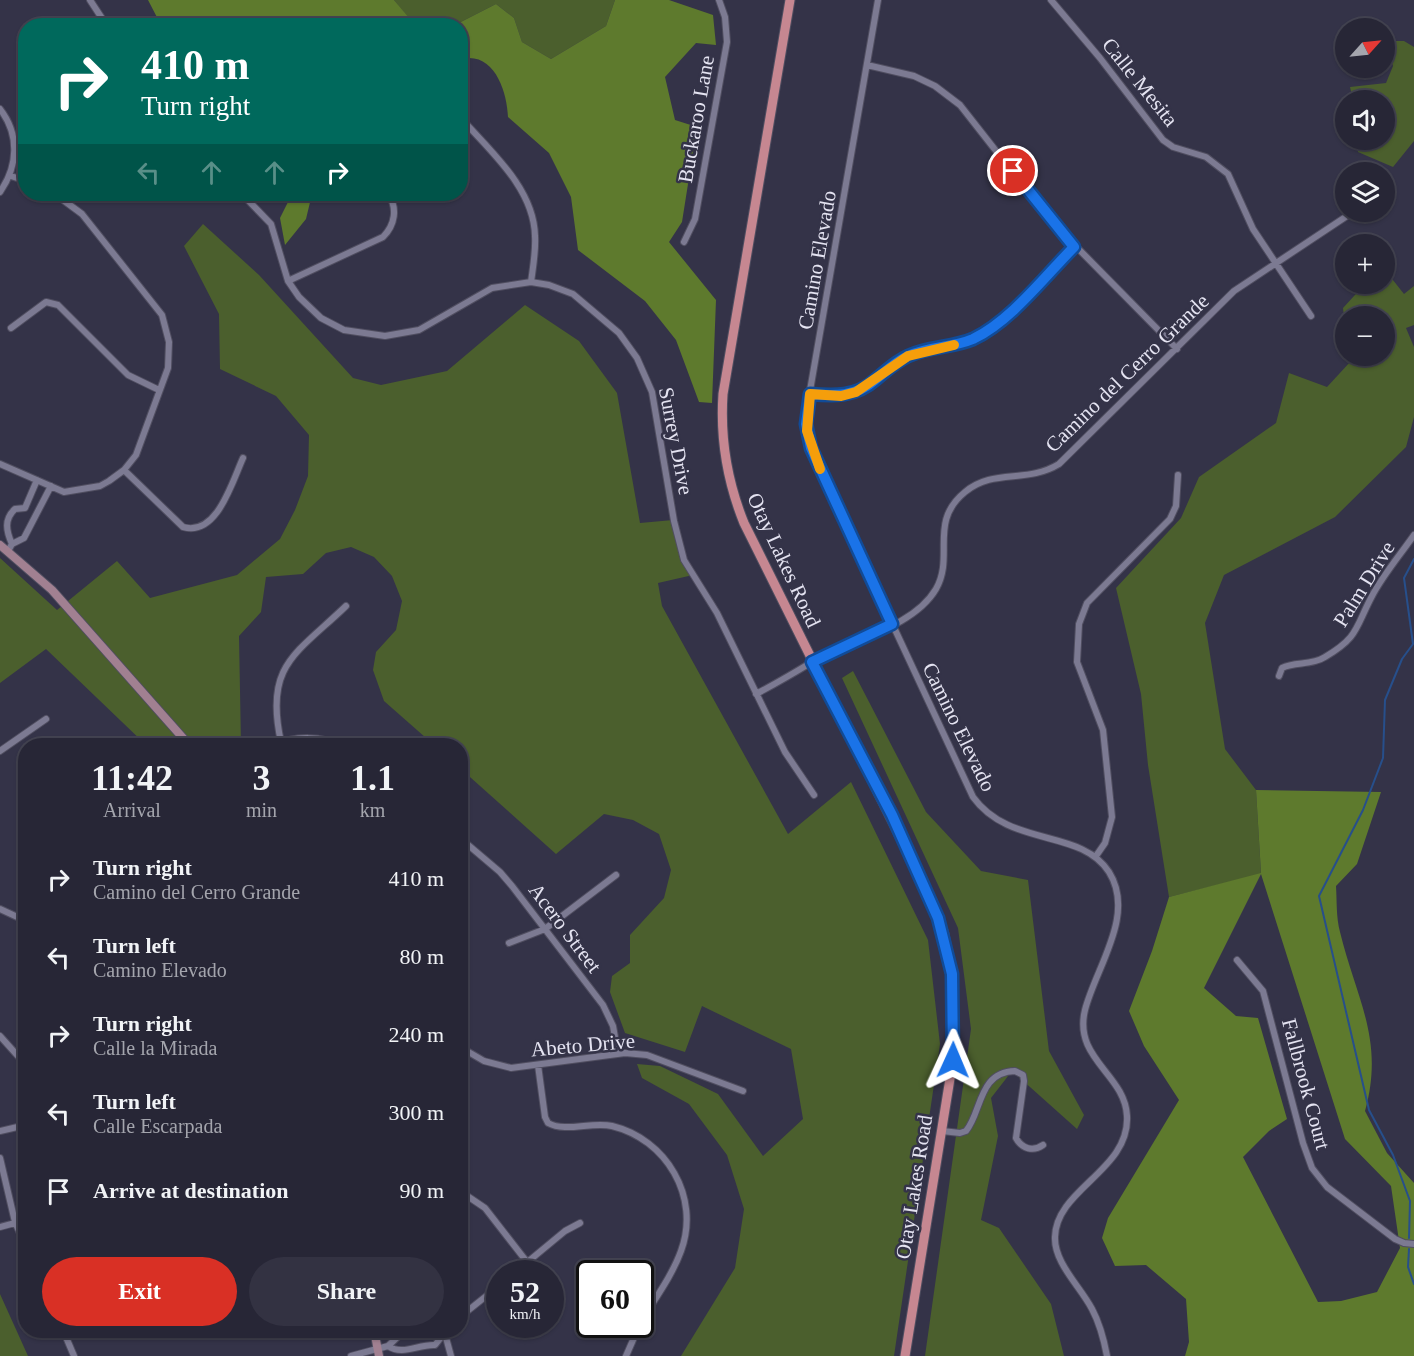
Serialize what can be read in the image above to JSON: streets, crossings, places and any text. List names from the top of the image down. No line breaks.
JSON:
{"streets":{"main road":["Otay Lakes Road"],"street":["Calle Mesita","Buckaroo Lane","Camino Elevado","Camino del Cerro Grande","Surrey Drive","Palm Drive","Acero Street","Abeto Drive","Fallbrook Court"]},"crossings":[["Calle Mesita","Camino del Cerro Grande"],["Camino Elevado","Camino del Cerro Grande"],["Camino del Cerro Grande","Surrey Drive"],["Camino del Cerro Grande","Otay Lakes Road"],["Acero Street","Abeto Drive"]],"north":"top right","page":{"map_buttons":["+","−"],"turn":["410 m","Turn right"],"eta":["11:42","Arrival","3","min","1.1","km"],"list":[{"name":"Turn right","note":"Camino del Cerro Grande","value":"410 m"},{"name":"Turn left","note":"Camino Elevado","value":"80 m"},{"name":"Turn right","note":"Calle la Mirada","value":"240 m"},{"name":"Turn left","note":"Calle Escarpada","value":"300 m"},{"name":"Arrive at destination","value":"90 m"}],"buttons":["Exit","Share"],"speed":"52 km/h","limit":"60"}}
